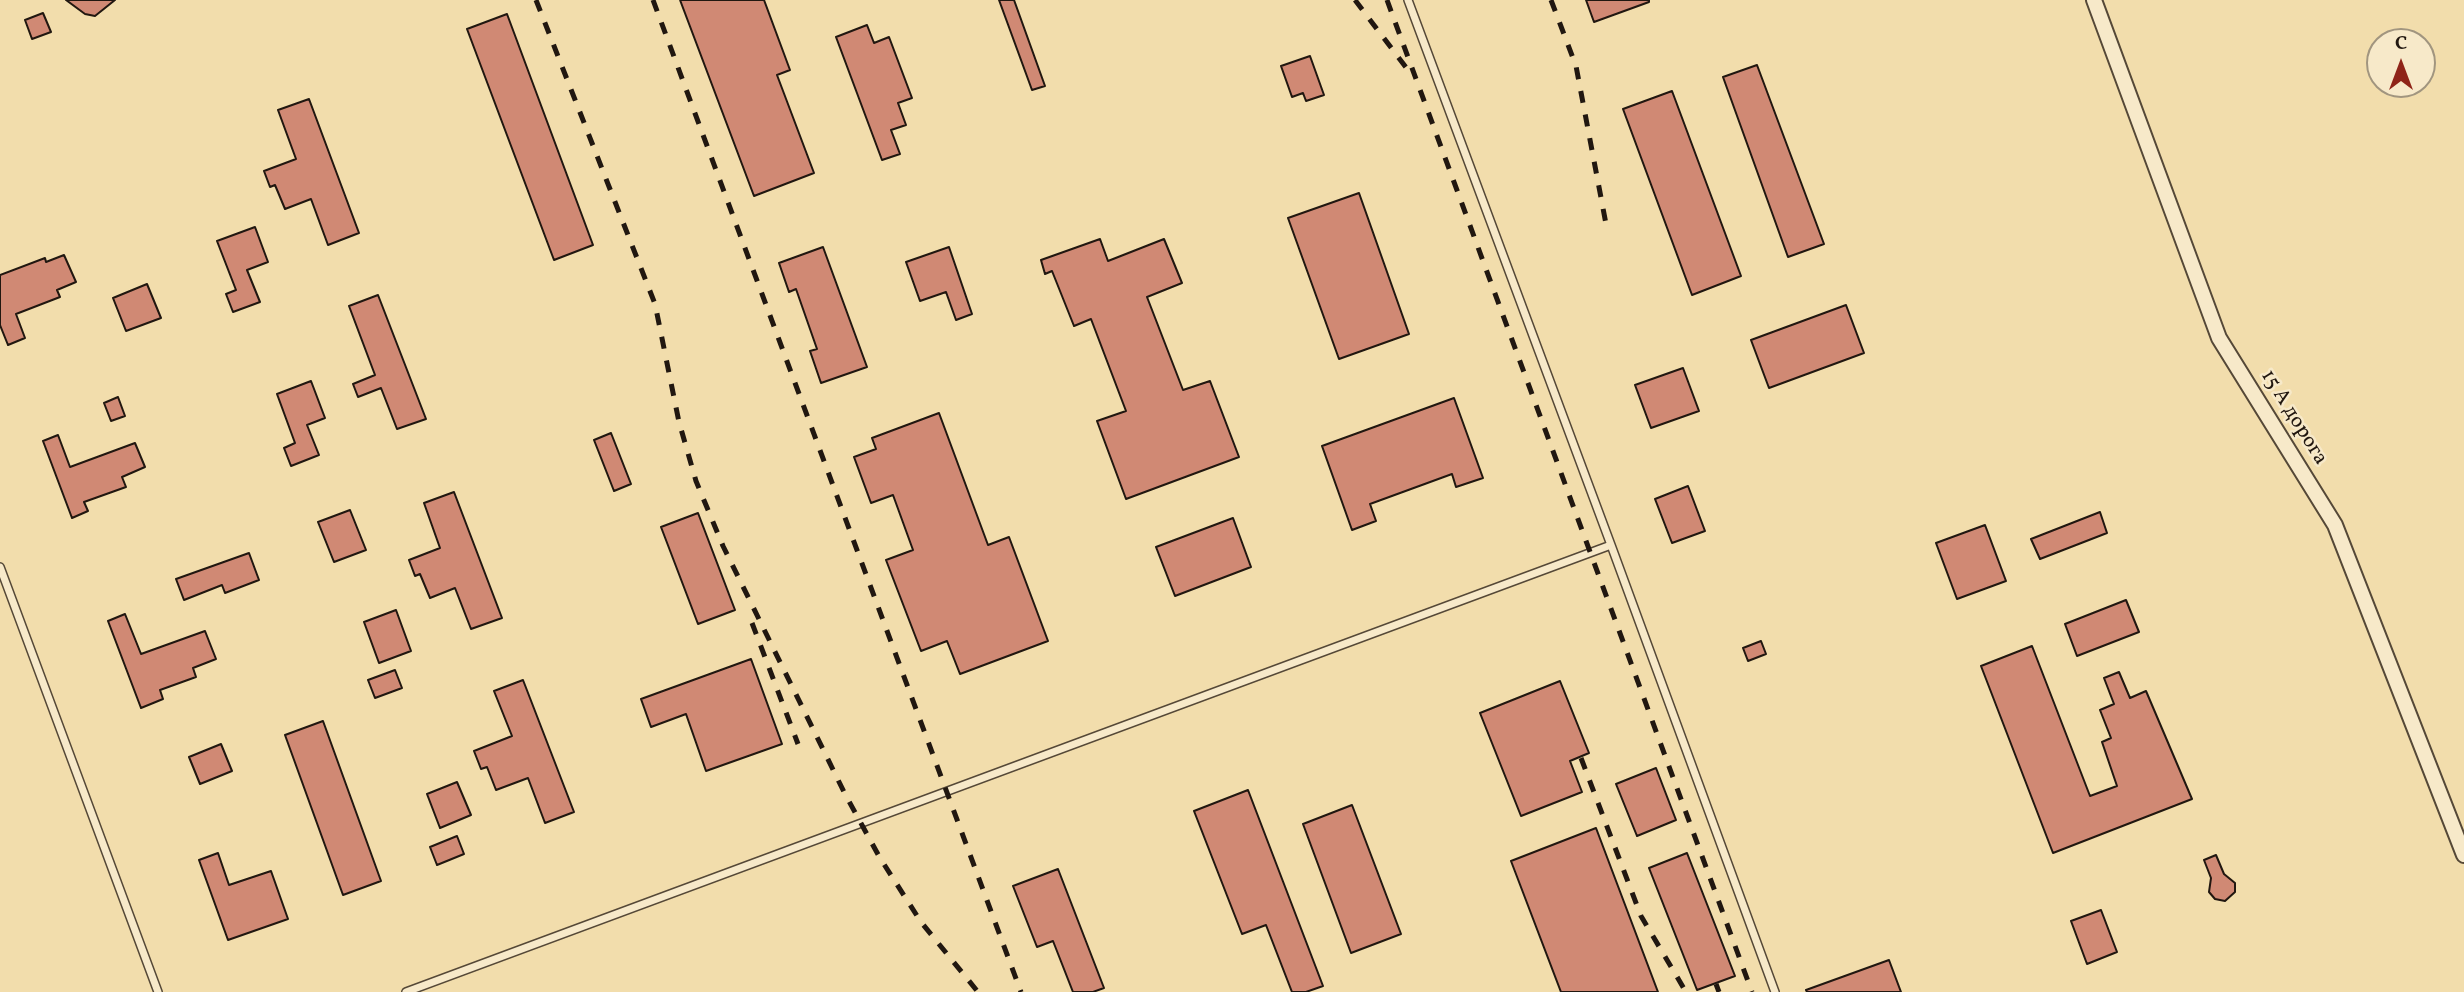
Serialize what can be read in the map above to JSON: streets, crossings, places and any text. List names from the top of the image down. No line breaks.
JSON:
{"streets":{"street":["15 А дорога"]},"north":"top"}
